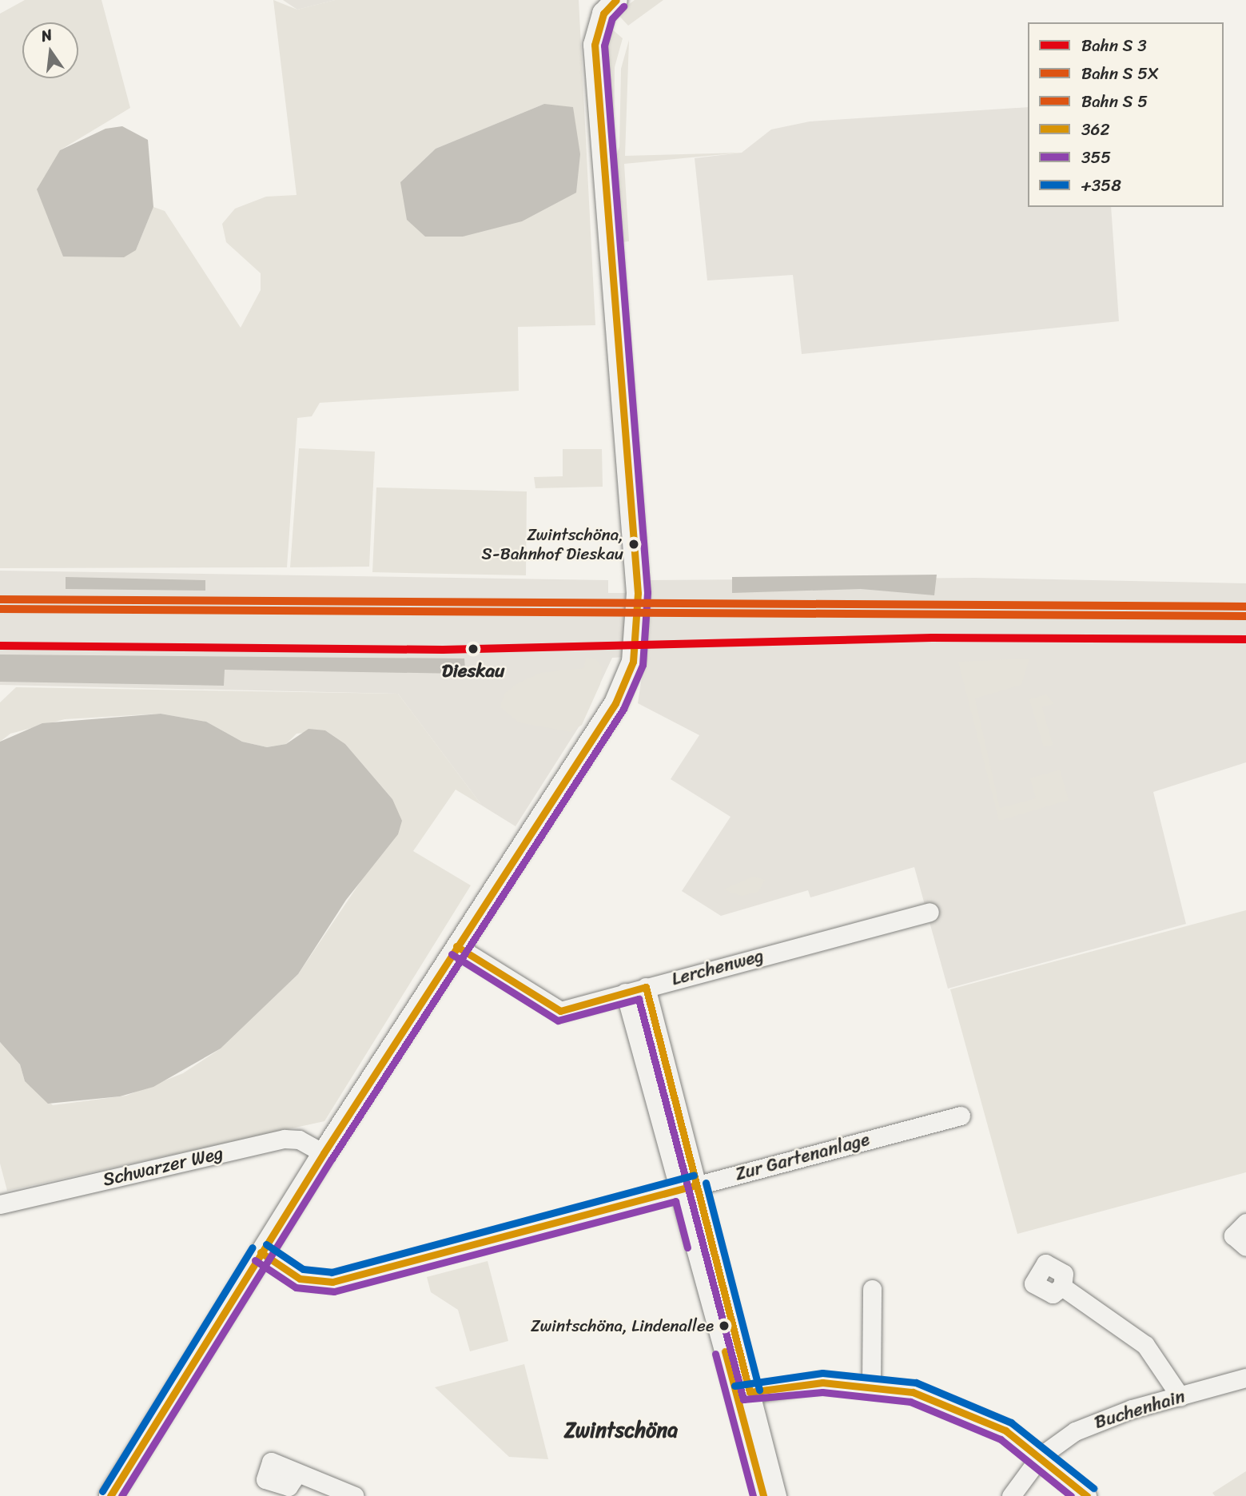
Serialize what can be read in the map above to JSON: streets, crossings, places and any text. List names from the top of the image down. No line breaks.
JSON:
{"streets":{"street":["Lerchenweg","Zur Gartenanlage","Schwarzer Weg","Buchenhain"]},"districts":["Zwintschöna"],"places":["Zwintschöna, S-Bahnhof Dieskau","Dieskau","Zwintschöna, Lindenallee"],"lines":["transit line 362","transit line 355","transit line +358"],"legend":["Bahn S 3","Bahn S 5X","Bahn S 5","362","355","+358"],"north":"top"}
